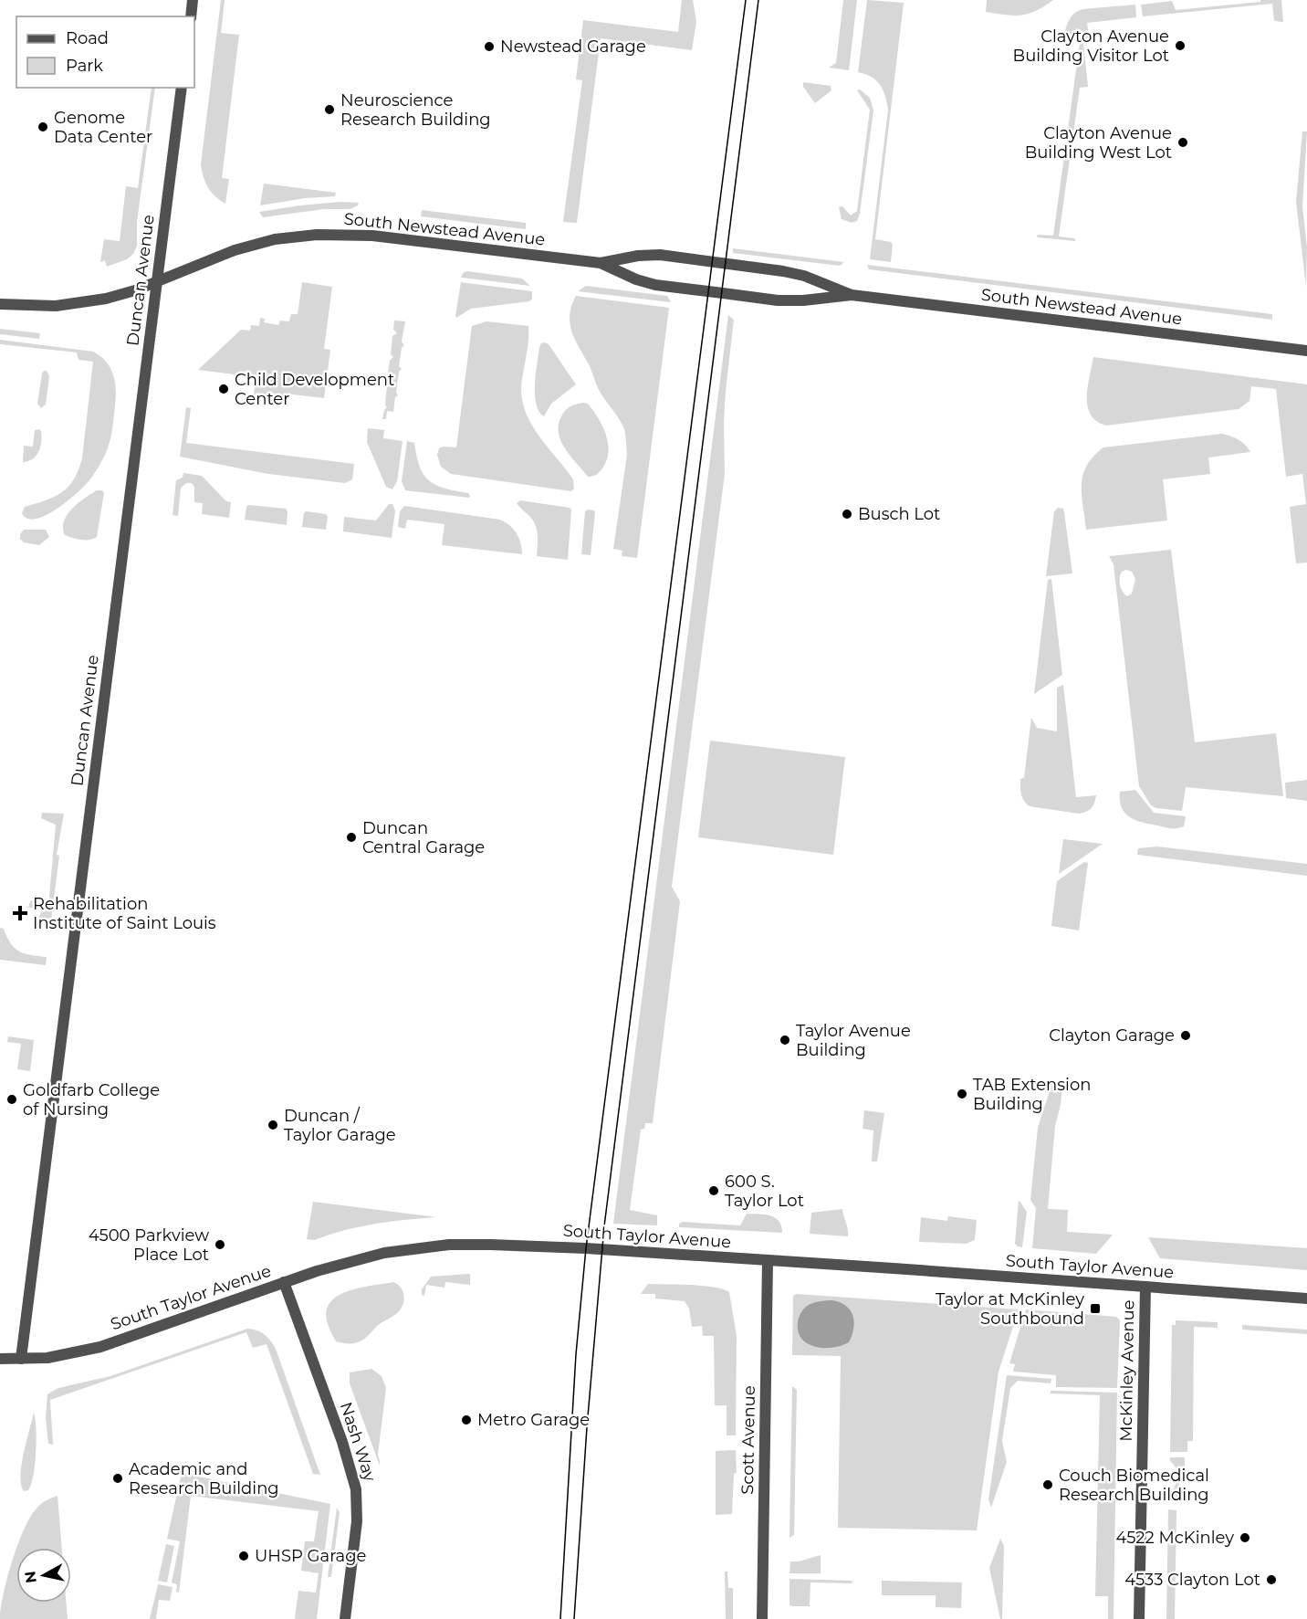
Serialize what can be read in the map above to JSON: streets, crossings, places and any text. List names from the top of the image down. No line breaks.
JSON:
{"streets":{"street":["South Newstead Avenue","Duncan Avenue","South Taylor Avenue","McKinley Avenue","Scott Avenue","Nash Way"]},"crossings":[["South Newstead Avenue","Duncan Avenue"],["Duncan Avenue","South Taylor Avenue"],["South Taylor Avenue","McKinley Avenue"],["South Taylor Avenue","Scott Avenue"],["South Taylor Avenue","Nash Way"]],"places":{"other":["Clayton Avenue Building Visitor Lot","Newstead Garage","Neuroscience Research Building","Genome Data Center","Clayton Avenue Building West Lot","Child Development Center","Busch Lot","Duncan Central Garage","Clayton Garage","Taylor Avenue Building","TAB Extension Building","Goldfarb College of Nursing","Duncan / Taylor Garage","600 S. Taylor Lot","4500 Parkview Place Lot","Metro Garage","Academic and Research Building","Couch Biomedical Research Building","4522 McKinley","UHSP Garage","4533 Clayton Lot"],"health":["Rehabilitation Institute of Saint Louis"],"transit":["Taylor at McKinley Southbound"]},"legend":["Road","Park"],"north":"left"}
